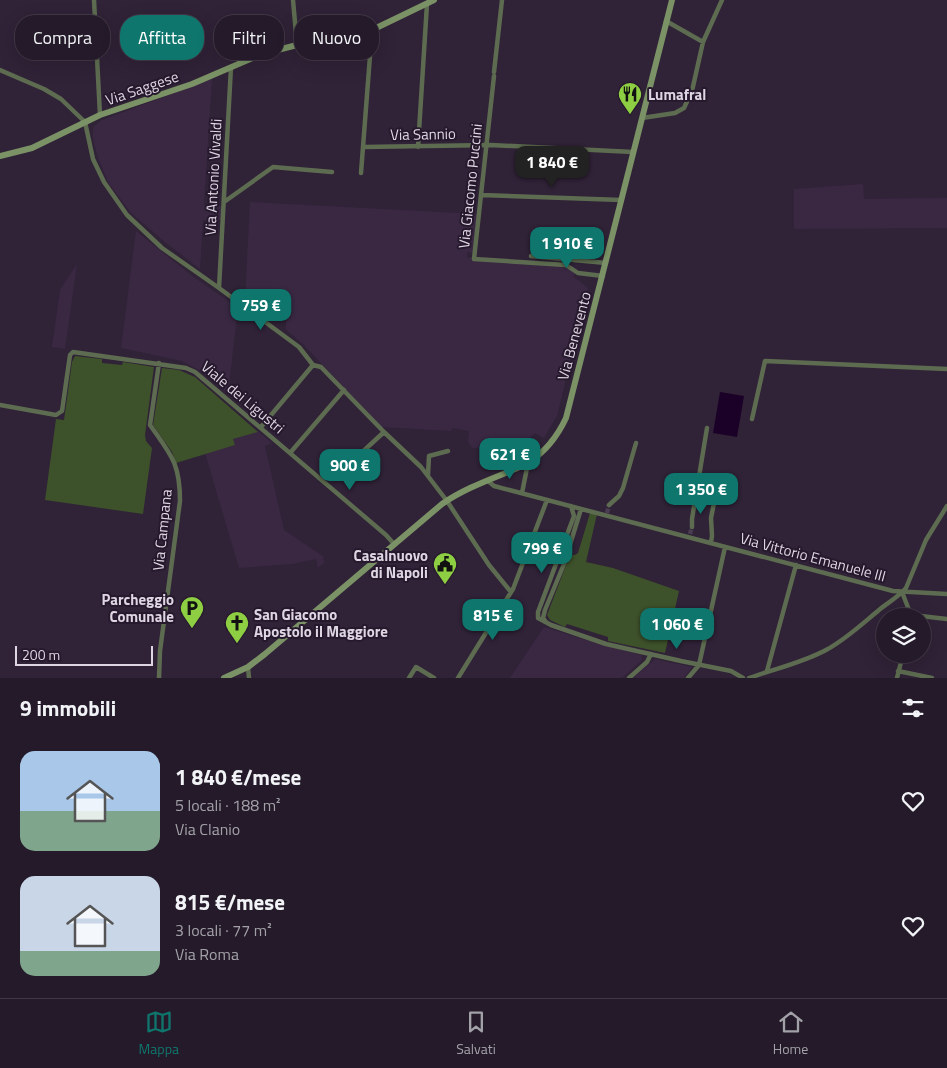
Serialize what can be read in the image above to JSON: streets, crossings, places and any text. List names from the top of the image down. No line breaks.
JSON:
{"streets":{"main road":["Via Saggese","Via Benevento"],"street":["Via Sannio","Via Antonio Vivaldi","Via Giacomo Puccini","Viale dei Ligustri","Via Campana","Via Vittorio Emanuele III"]},"crossings":[["Via Saggese","Via Antonio Vivaldi"],["Via Sannio","Via Giacomo Puccini"],["Via Sannio","Via Benevento"],["Via Giacomo Puccini","Via Benevento"],["Via Benevento","Viale dei Ligustri"],["Via Benevento","Via Vittorio Emanuele III"],["Viale dei Ligustri","Via Campana"]],"places":{"restaurant":["Lumafral"],"public building":["Casalnuovo di Napoli"],"parking":["Parcheggio Comunale"],"church":["San Giacomo Apostolo il Maggiore"]},"scale_bar":"200 m","page":{"chip":["Compra","Affitta","Filtri","Nuovo"],"price":["1 840 €","1 910 €","759 €","621 €","900 €","1 350 €","799 €","815 €","1 060 €"],"scale":"200 m","heading":"9 immobili","list":[{"name":"1 840 €/mese","note":"5 locali · 188 m² · Via Clanio"},{"name":"815 €/mese","note":"3 locali · 77 m² · Via Roma"}],"tabs":["Mappa","Salvati","Home"]}}
